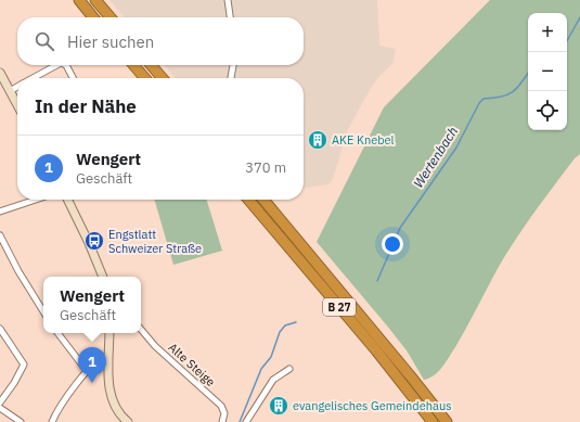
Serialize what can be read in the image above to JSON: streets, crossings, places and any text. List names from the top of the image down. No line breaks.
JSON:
{"streets":{"highway":["B 27"],"street":["Alte Steige"]},"water":["Wertenbach"],"places":{"building":["AKE Knebel","evangelisches Gemeindehaus"],"bus stop":["Engstlatt Schweizer Straße"]},"page":{"map_buttons":["+","−"],"search":"Hier suchen","heading":"In der Nähe","list":[{"mark":"1","name":"Wengert","note":"Geschäft","value":"370 m"}],"popup":["Wengert","Geschäft"],"pins":"1"}}
